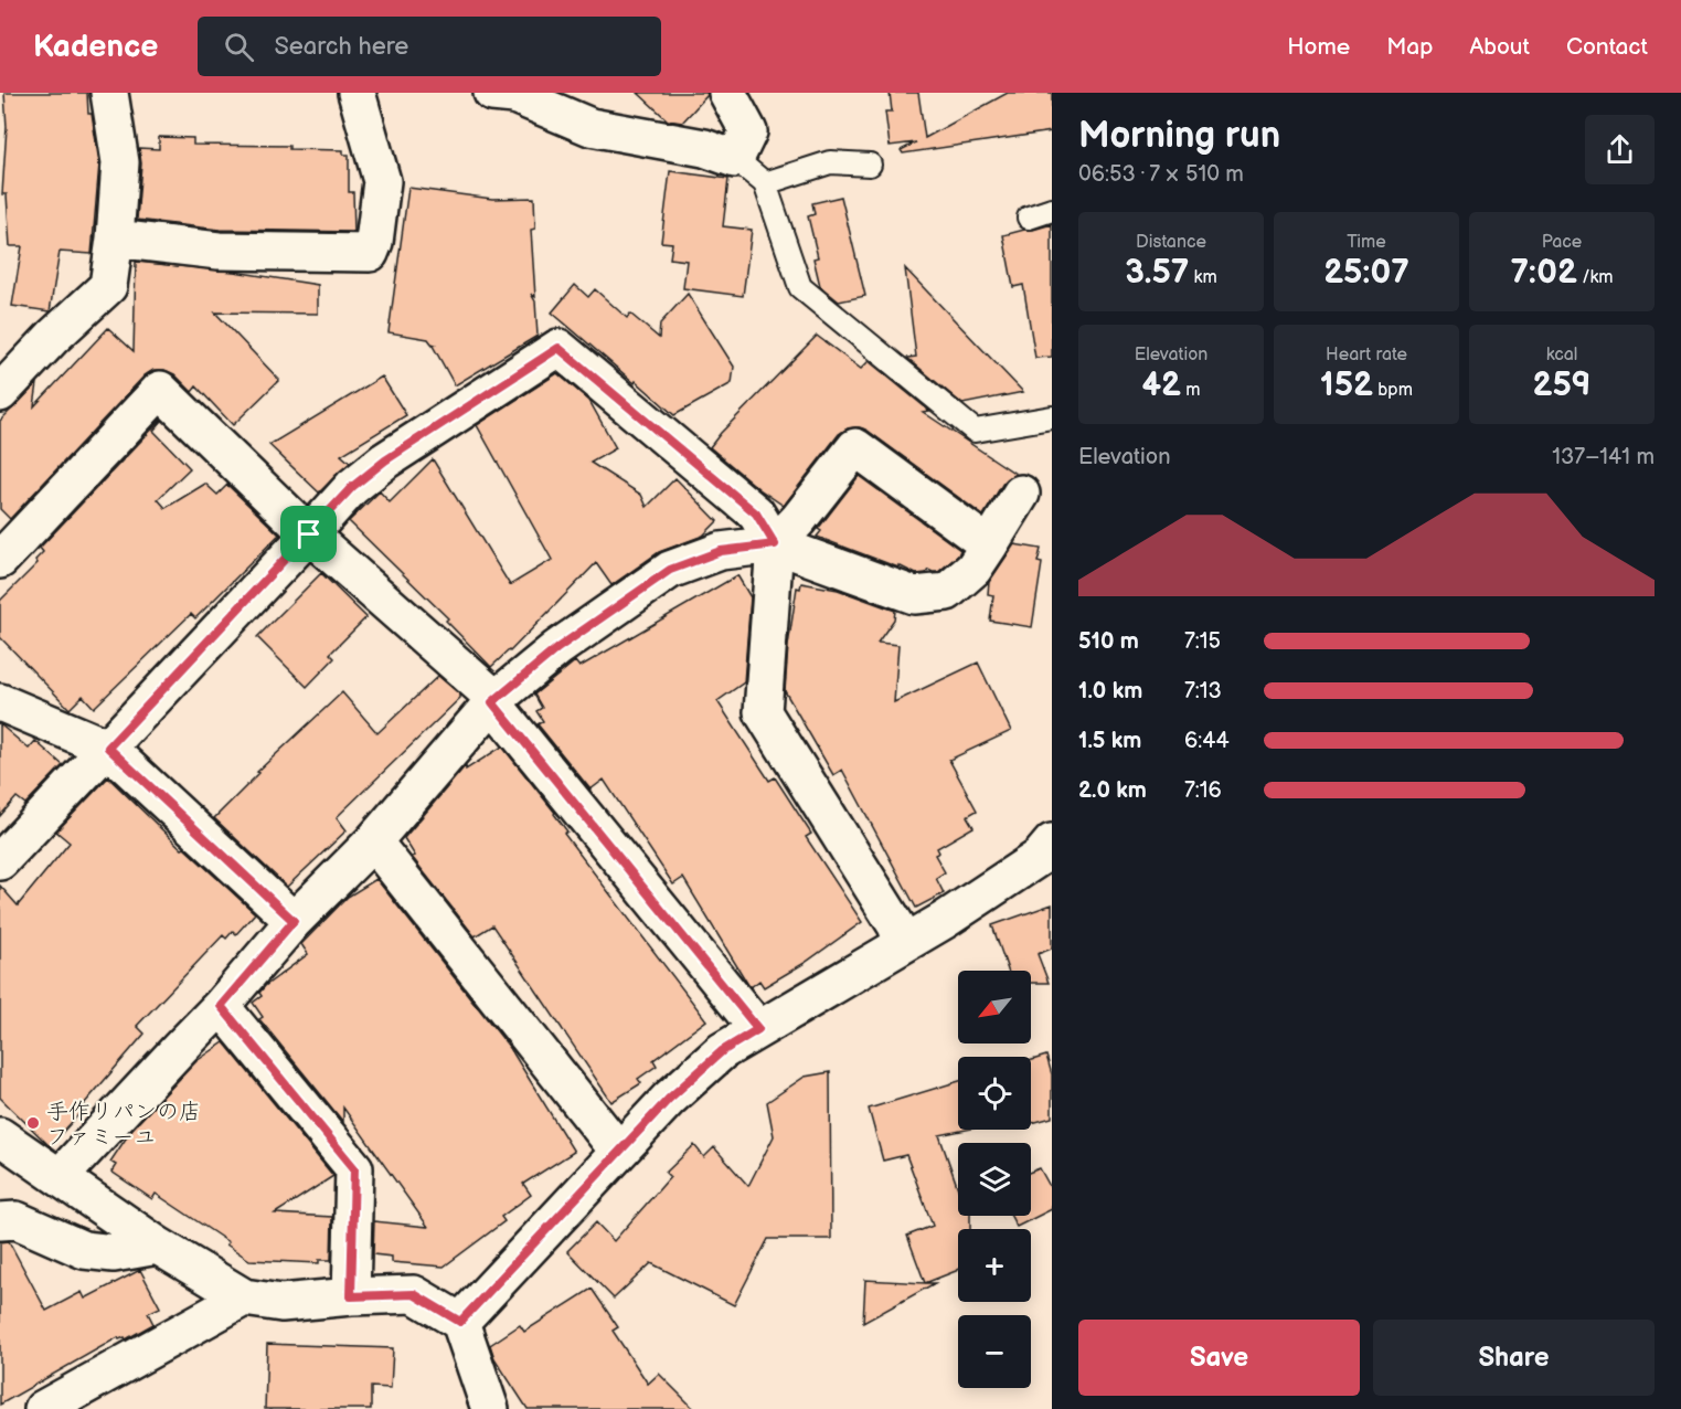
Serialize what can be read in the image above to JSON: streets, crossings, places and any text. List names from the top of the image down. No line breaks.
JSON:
{"places":["手作リパンの店 ファミーユ"],"north":"bottom left","page":{"header":"Kadence","search":"Search here","nav":["Home","Map","About","Contact"],"heading":["Morning run","06:53 · 7 × 510 m"],"stats":[["Distance","3.57 km"],["Time","25:07"],["Pace","7:02 /km"],["Elevation","42 m"],["Heart rate","152 bpm"],["kcal","259"]],"chart":["Elevation","137–141 m"],"list":[{"name":"510 m","note":"7:15"},{"name":"1.0 km","note":"7:13"},{"name":"1.5 km","note":"6:44"},{"name":"2.0 km","note":"7:16"}],"map_buttons":["+","−"],"buttons":["Save","Share"]}}
